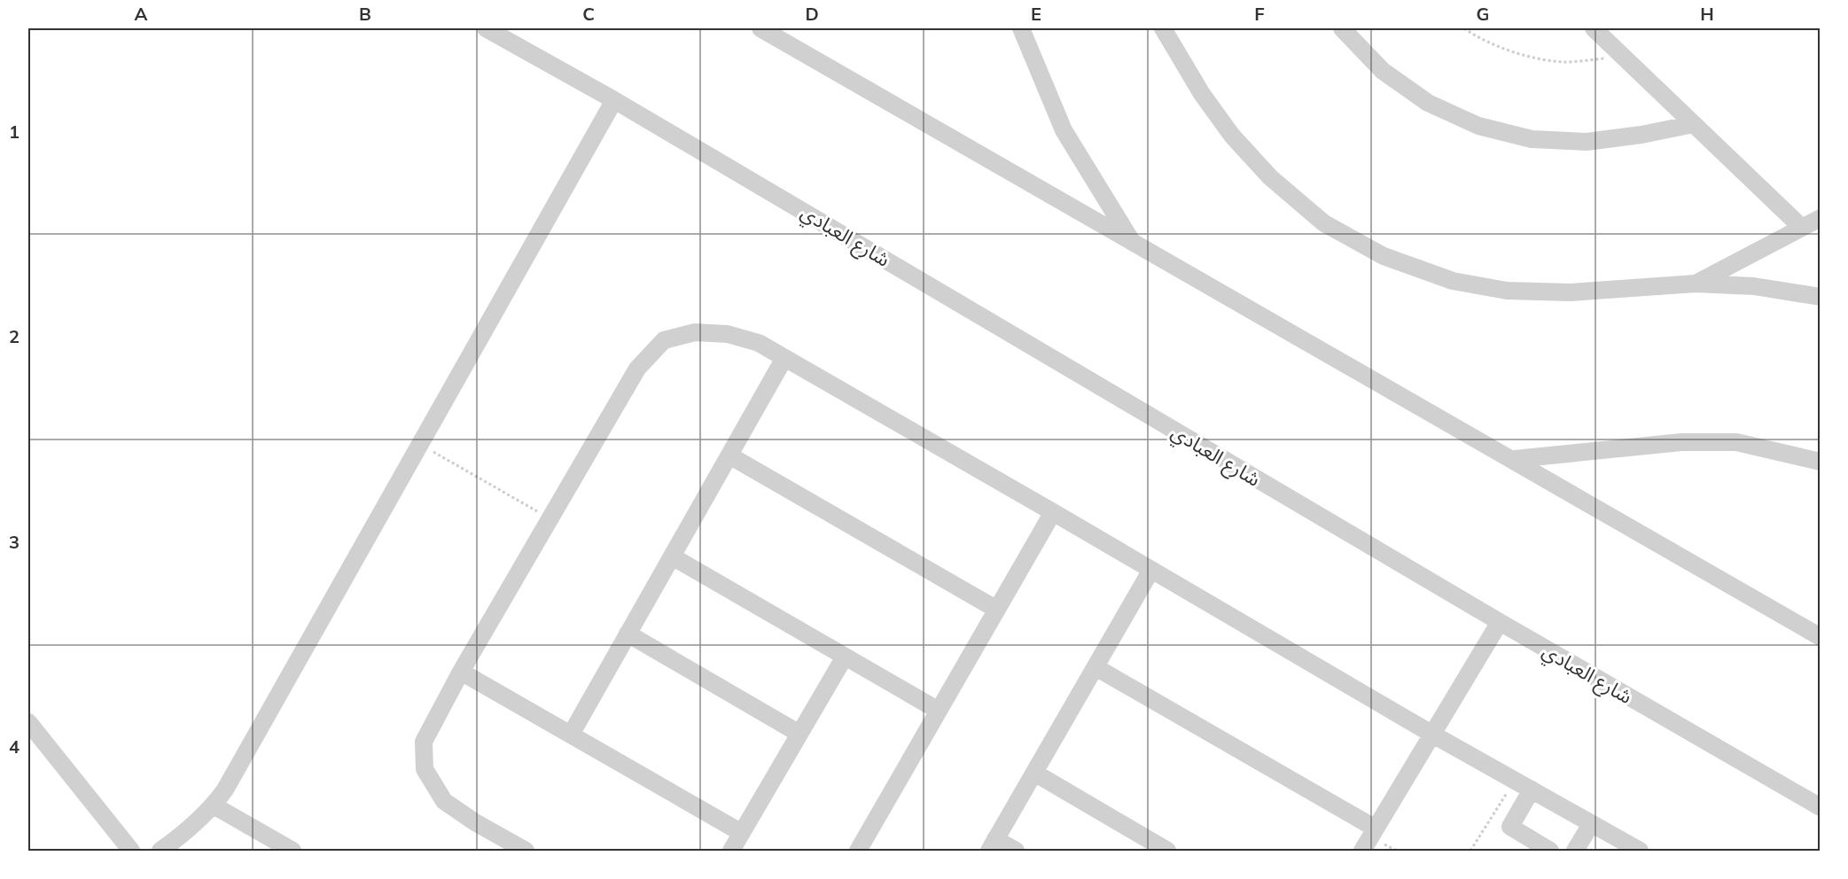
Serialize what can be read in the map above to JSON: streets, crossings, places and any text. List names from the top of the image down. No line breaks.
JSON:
{"streets":{"street":["شارع العبادي"]},"grid":{"columns":["A","B","C","D","E","F","G","H"],"rows":["1","2","3","4"]}}
